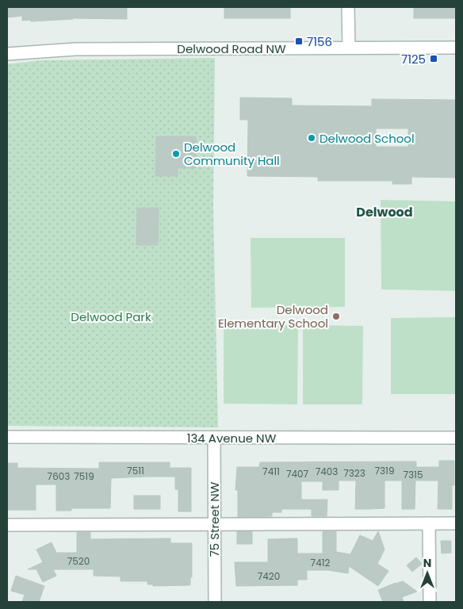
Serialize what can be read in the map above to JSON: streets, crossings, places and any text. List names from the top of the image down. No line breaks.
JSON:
{"streets":{"street":["Delwood Road NW","134 Avenue NW","75 Street NW"]},"crossings":[["134 Avenue NW","75 Street NW"]],"districts":["Delwood"],"parks":["Delwood Park"],"places":{"transit":["7156","7125"],"other":["Delwood School","Delwood Community Hall","Delwood Elementary School"]},"house_numbers":["7511","7319","7411","7403","7323","7407","7315","7603","7519","7520","7412","7420"],"north":"top"}
